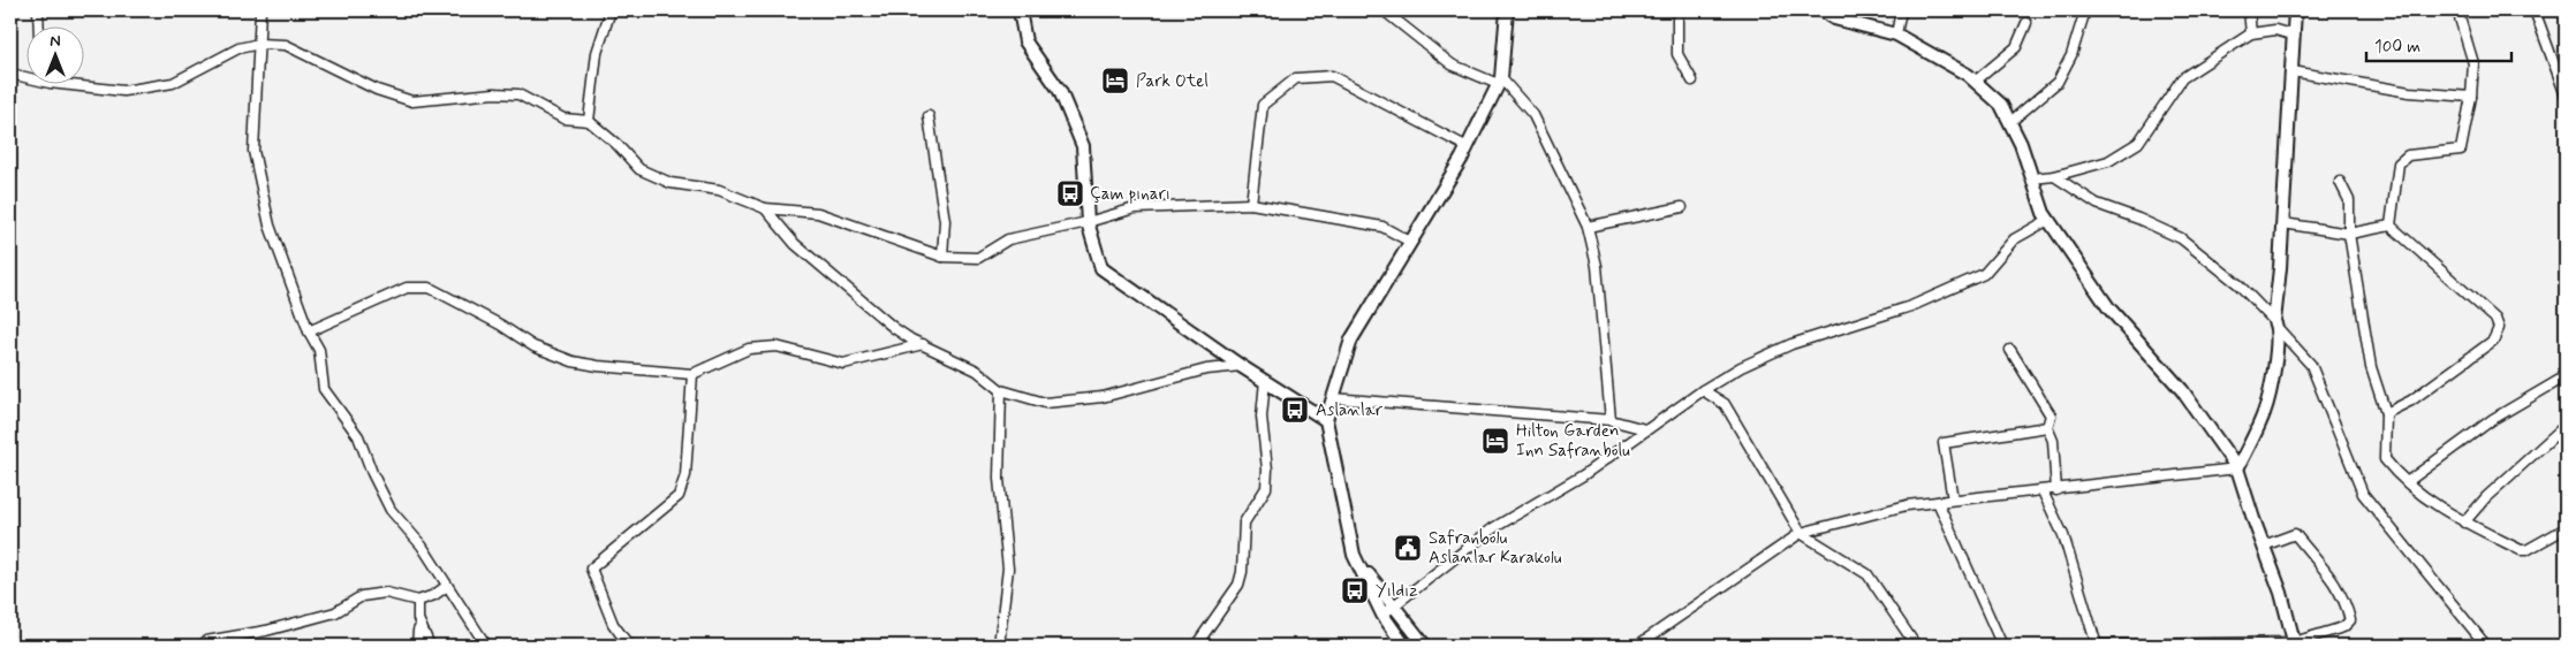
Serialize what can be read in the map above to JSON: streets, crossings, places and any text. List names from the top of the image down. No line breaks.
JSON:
{"places":{"hotel":["Park Otel","Hilton Garden Inn Safranbolu"],"bus stop":["Çam pınarı","Aslanlar","Yıldız"],"public building":["Safranbolu Aslanlar Karakolu"]},"scale_bar":"100 m","north":"top"}
